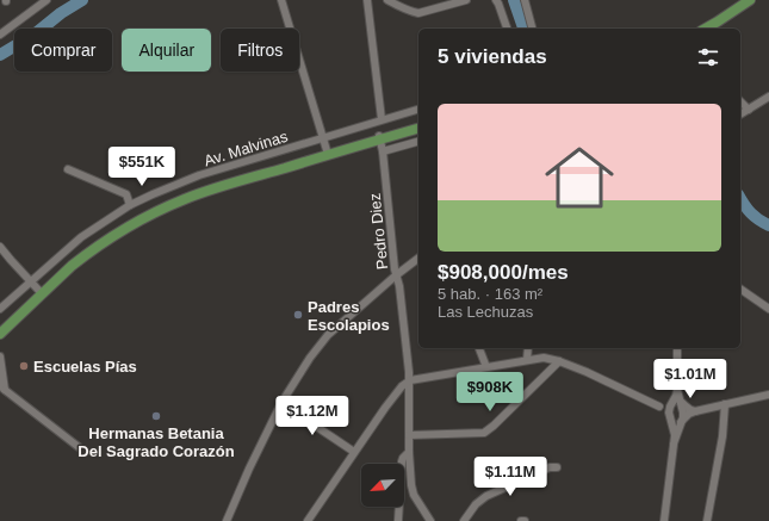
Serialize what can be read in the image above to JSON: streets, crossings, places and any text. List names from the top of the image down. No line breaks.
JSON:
{"streets":{"street":["Av. Malvinas","Pedro Diez"]},"places":["Padres Escolapios","Escuelas Pías","Hermanas Betania Del Sagrado Corazón"],"north":"bottom left","page":{"chip":["Comprar","Alquilar","Filtros"],"heading":"5 viviendas","list":[{"name":"$908,000/mes","note":"5 hab. · 163 m² · Las Lechuzas"}],"price":["$551K","$1.01M","$908K","$1.12M","$1.11M"]}}
